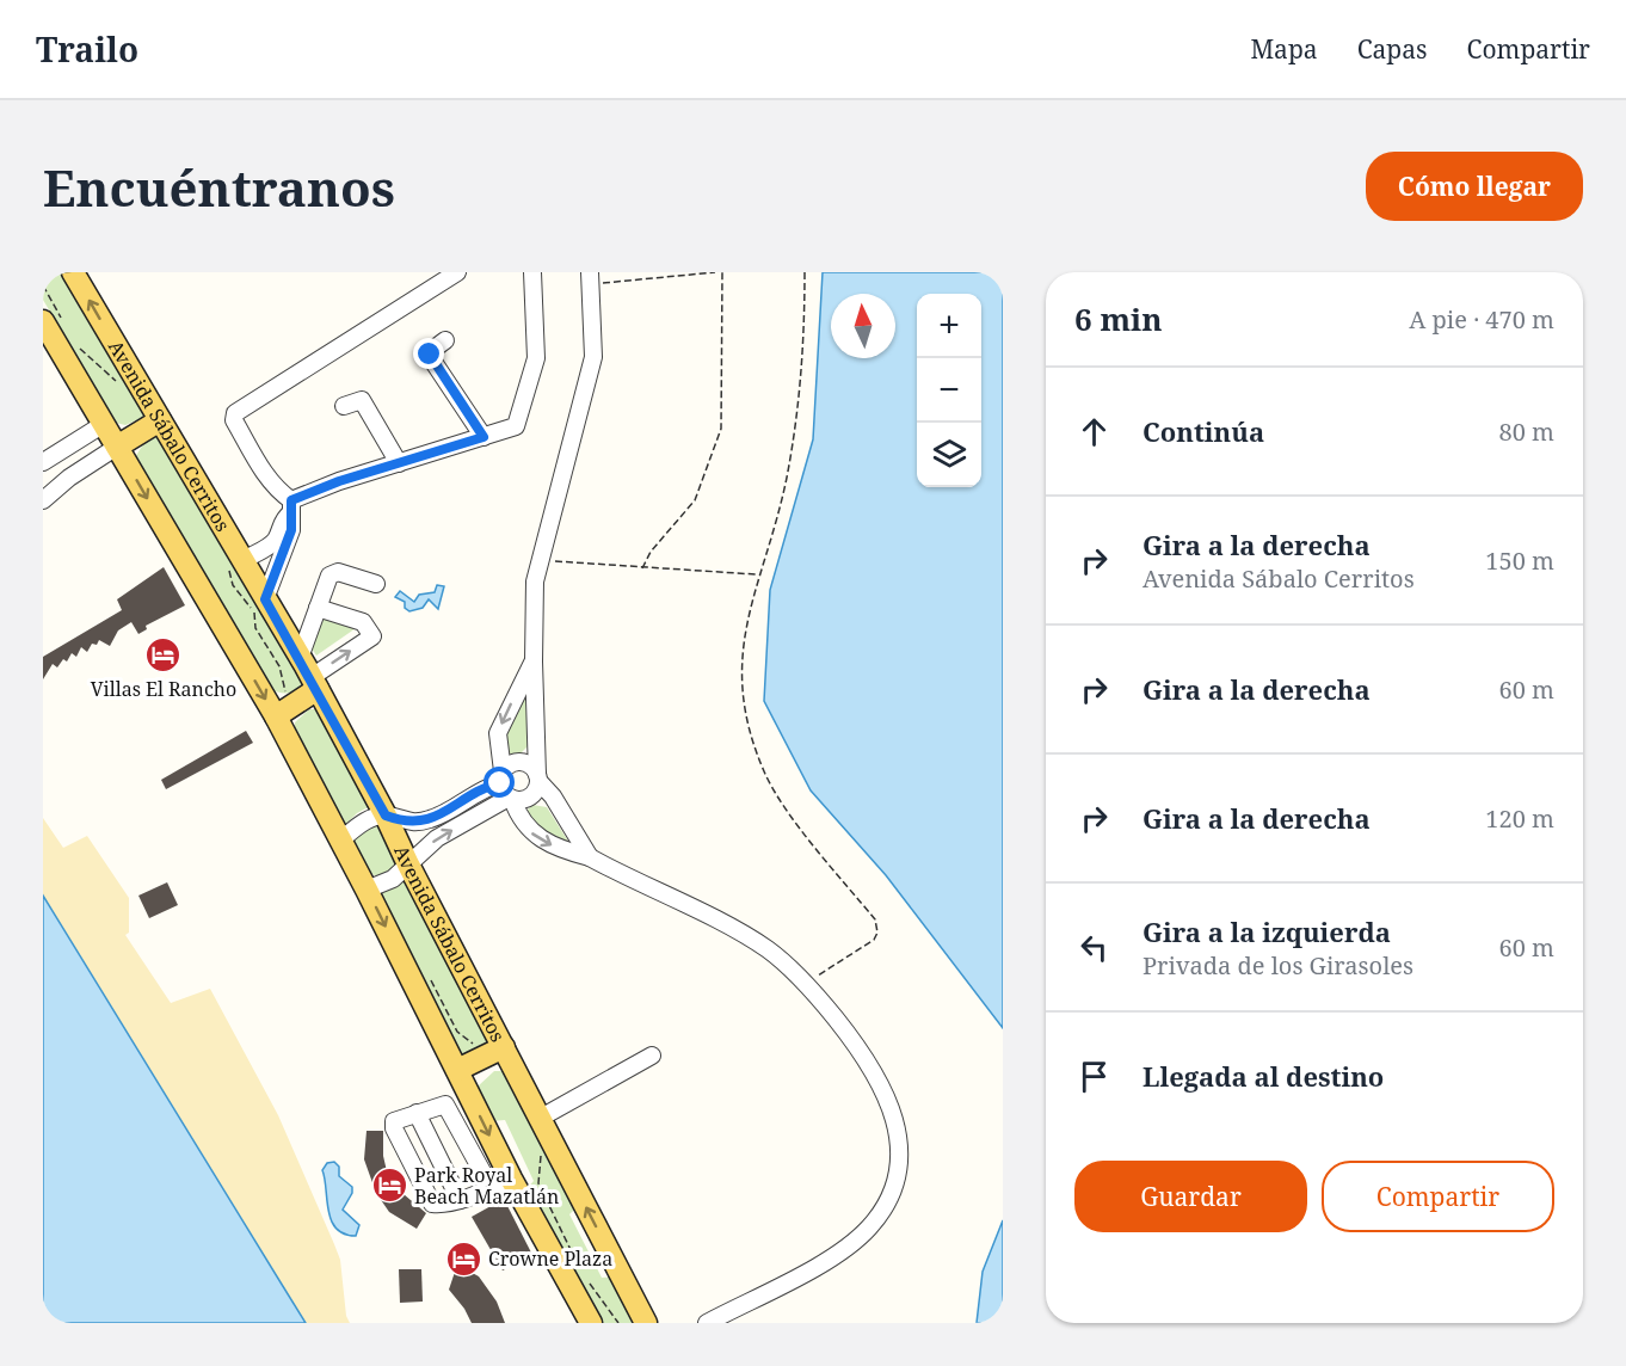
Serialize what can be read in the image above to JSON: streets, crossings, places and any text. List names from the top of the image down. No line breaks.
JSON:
{"streets":{"main road":["Avenida Sábalo Cerritos"]},"places":{"hotel":["Villas El Rancho","Park Royal Beach Mazatlán","Crowne Plaza"]},"north":"top","page":{"header":"Trailo","nav":["Mapa","Capas","Compartir"],"buttons":["Cómo llegar",["Guardar","Compartir"]],"title":"Encuéntranos","heading":["6 min","A pie · 470 m"],"map_buttons":["+","−"],"list":[["Continúa","80 m"],["Gira a la derecha","Avenida Sábalo Cerritos","150 m"],["Gira a la derecha","60 m"],["Gira a la derecha","120 m"],["Gira a la izquierda","Privada de los Girasoles","60 m"],"Llegada al destino"]}}
